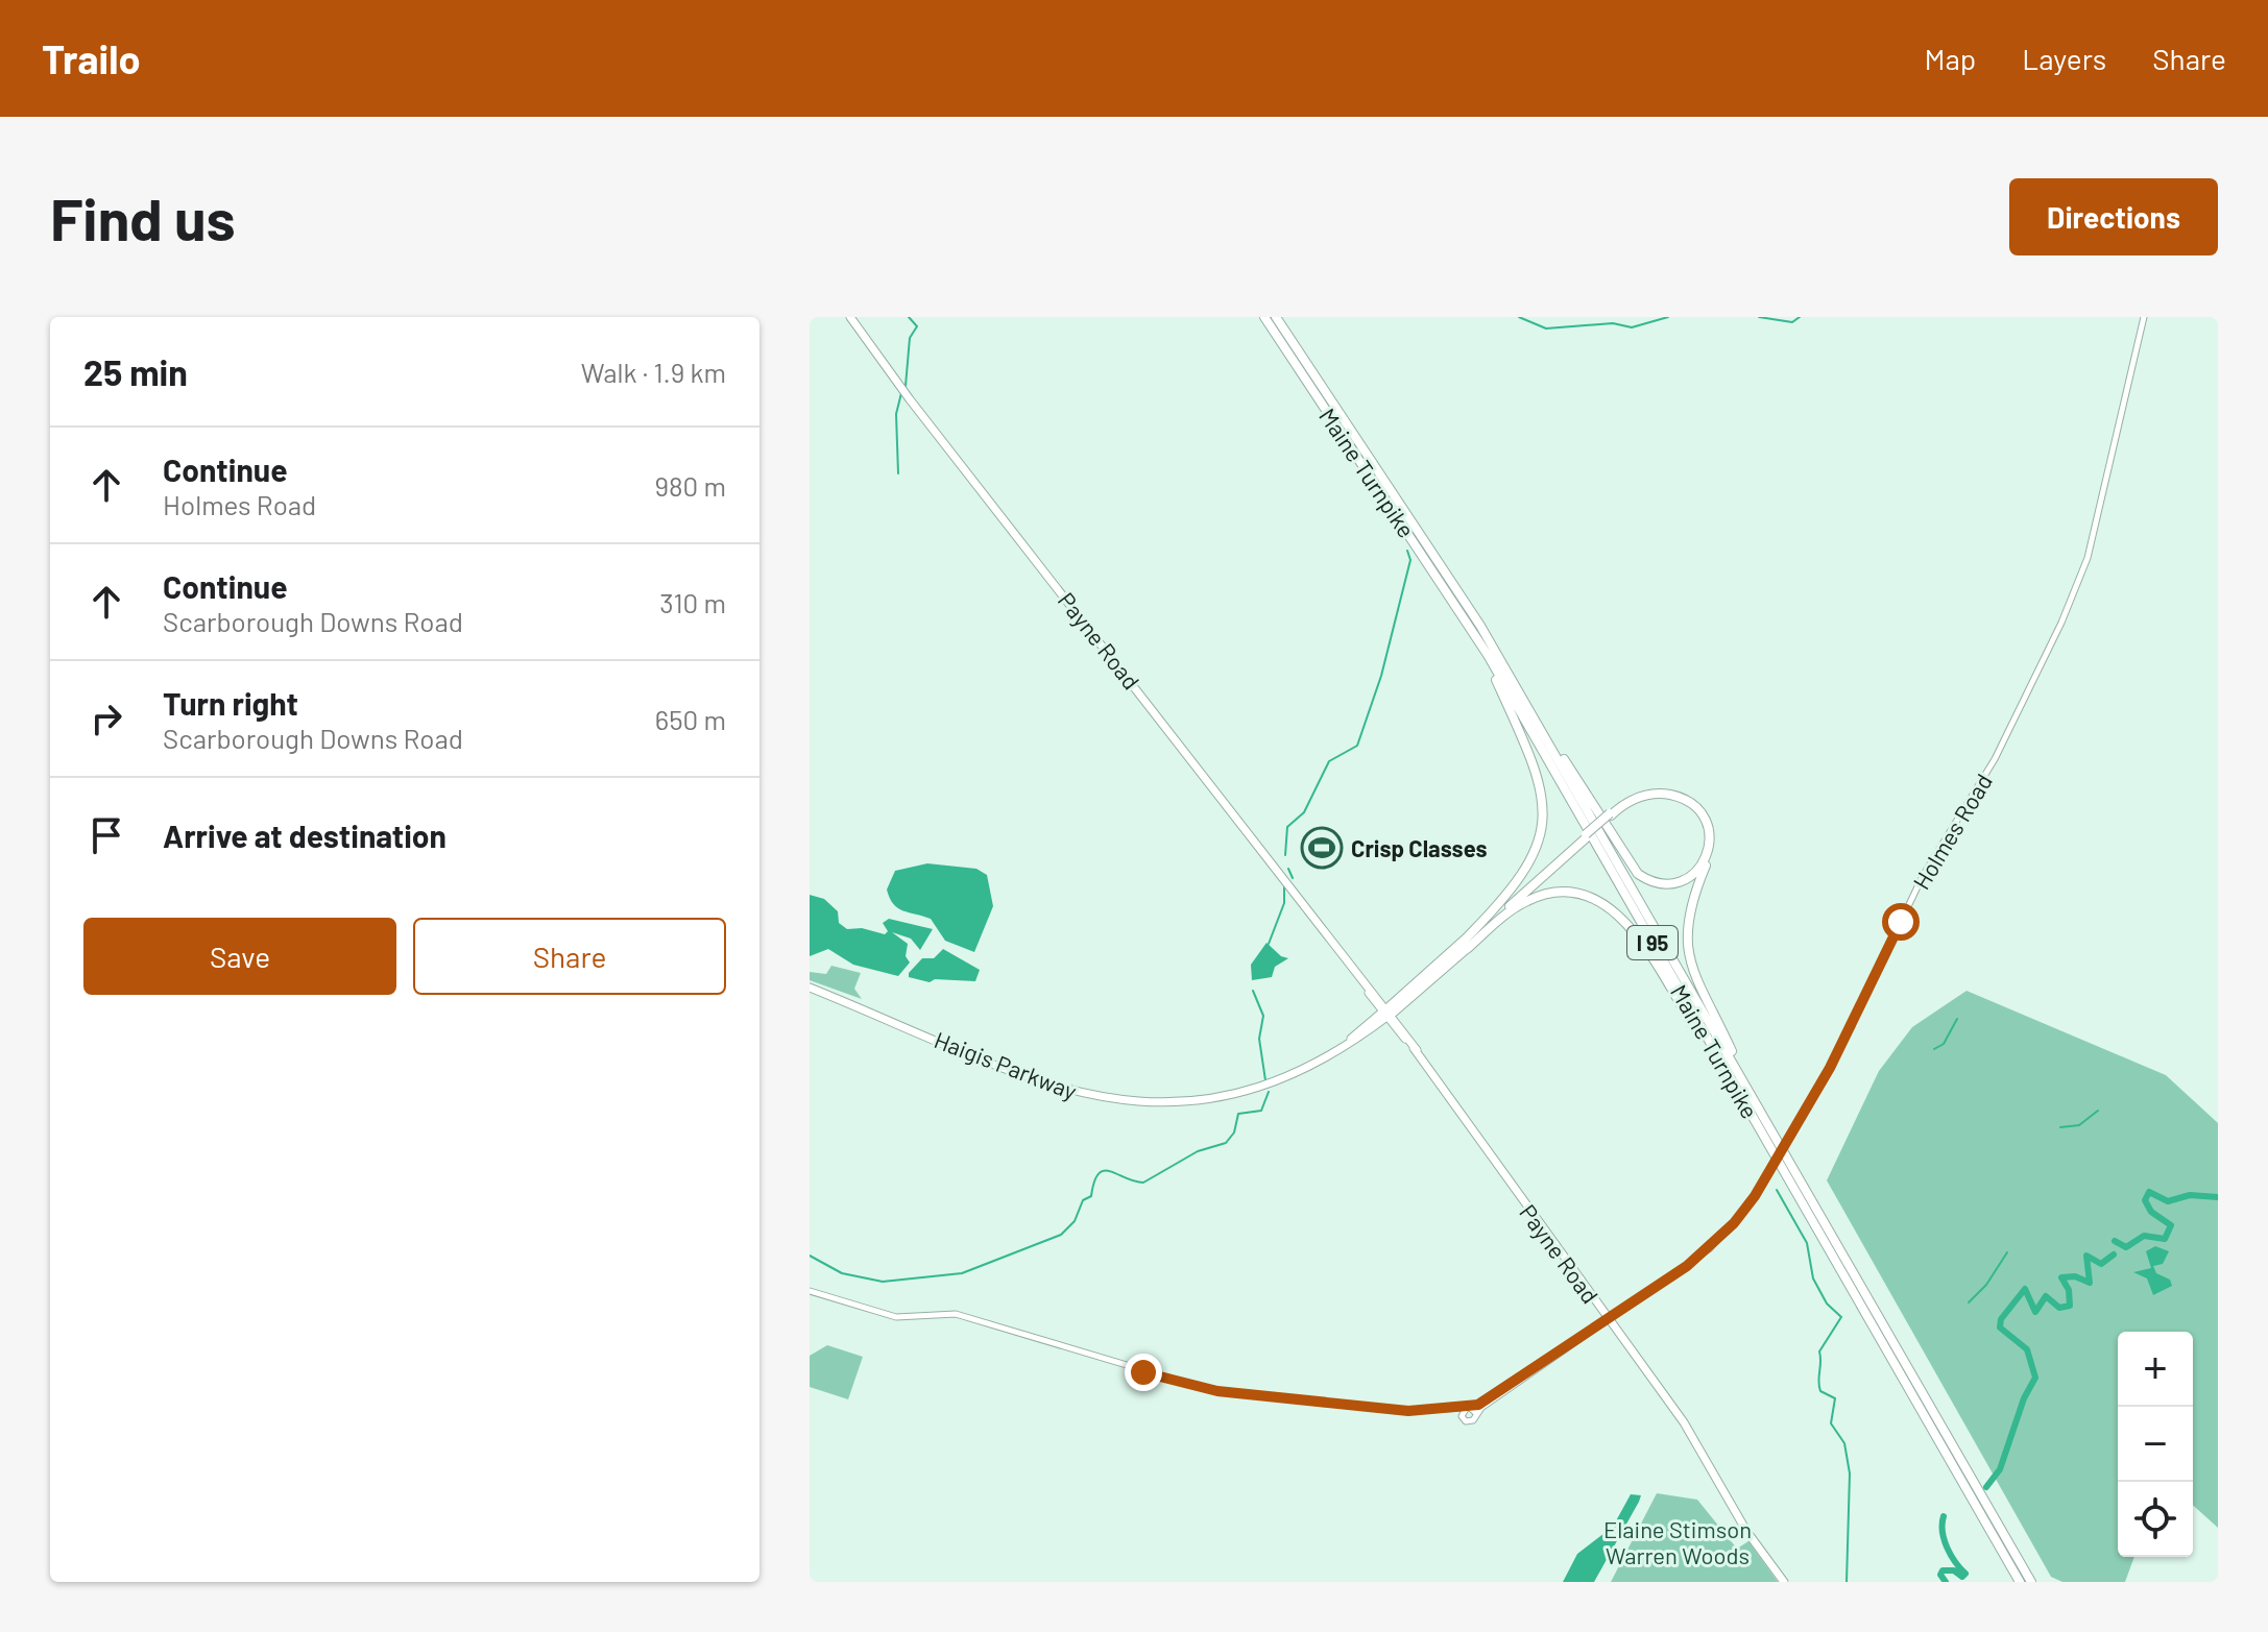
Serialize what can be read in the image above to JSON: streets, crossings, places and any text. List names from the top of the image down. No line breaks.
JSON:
{"streets":{"highway":["Maine Turnpike","I 95"],"main road":["Payne Road","Haigis Parkway"],"street":["Holmes Road"]},"crossings":[["Payne Road","Holmes Road"],["Payne Road","Haigis Parkway"]],"parks":["Elaine Stimson Warren Woods"],"places":{"sports":["Crisp Classes"]},"page":{"header":"Trailo","nav":["Map","Layers","Share"],"buttons":["Directions",["Save","Share"]],"title":"Find us","heading":["25 min","Walk · 1.9 km"],"list":[["Continue","Holmes Road","980 m"],["Continue","Scarborough Downs Road","310 m"],["Turn right","Scarborough Downs Road","650 m"],"Arrive at destination"],"map_buttons":["+","−"]}}
